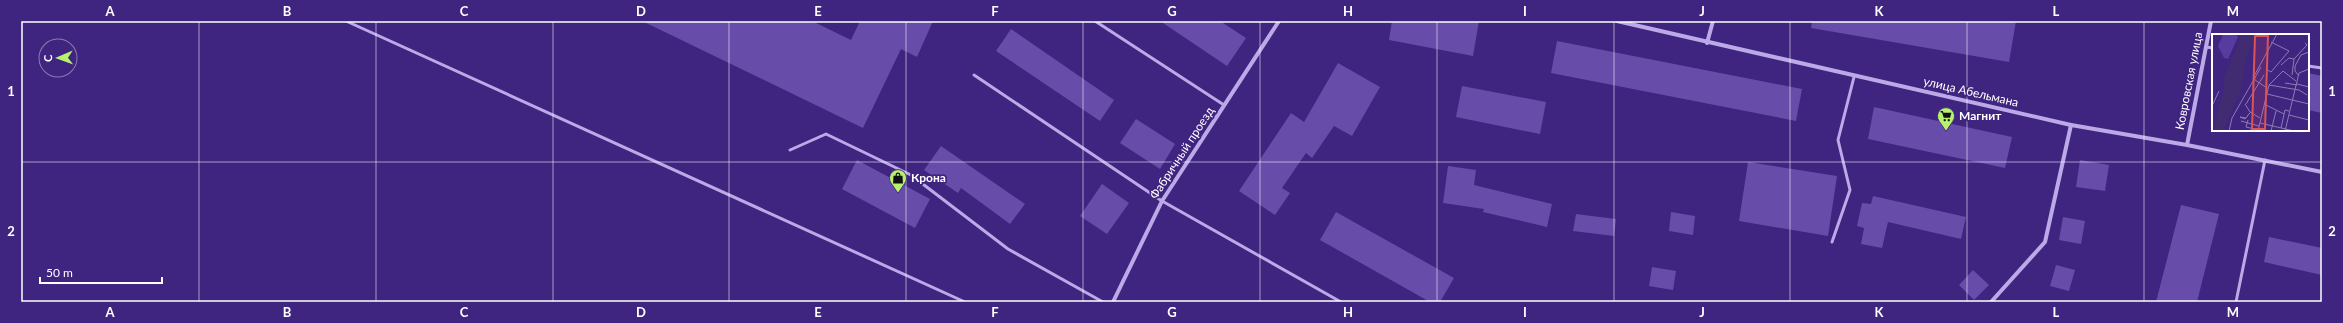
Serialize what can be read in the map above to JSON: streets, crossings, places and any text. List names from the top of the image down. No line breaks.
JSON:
{"streets":{"street":["Ковровская улица","улица Абельмана","Фабричный проезд"]},"crossings":[["Ковровская улица","улица Абельмана"]],"places":{"supermarket":["Магнит"],"shop":["Крона"]},"scale_bar":"50 m","north":"left","grid":{"columns":["A","B","C","D","E","F","G","H","I","J","K","L","M"],"rows":["1","2"]}}
